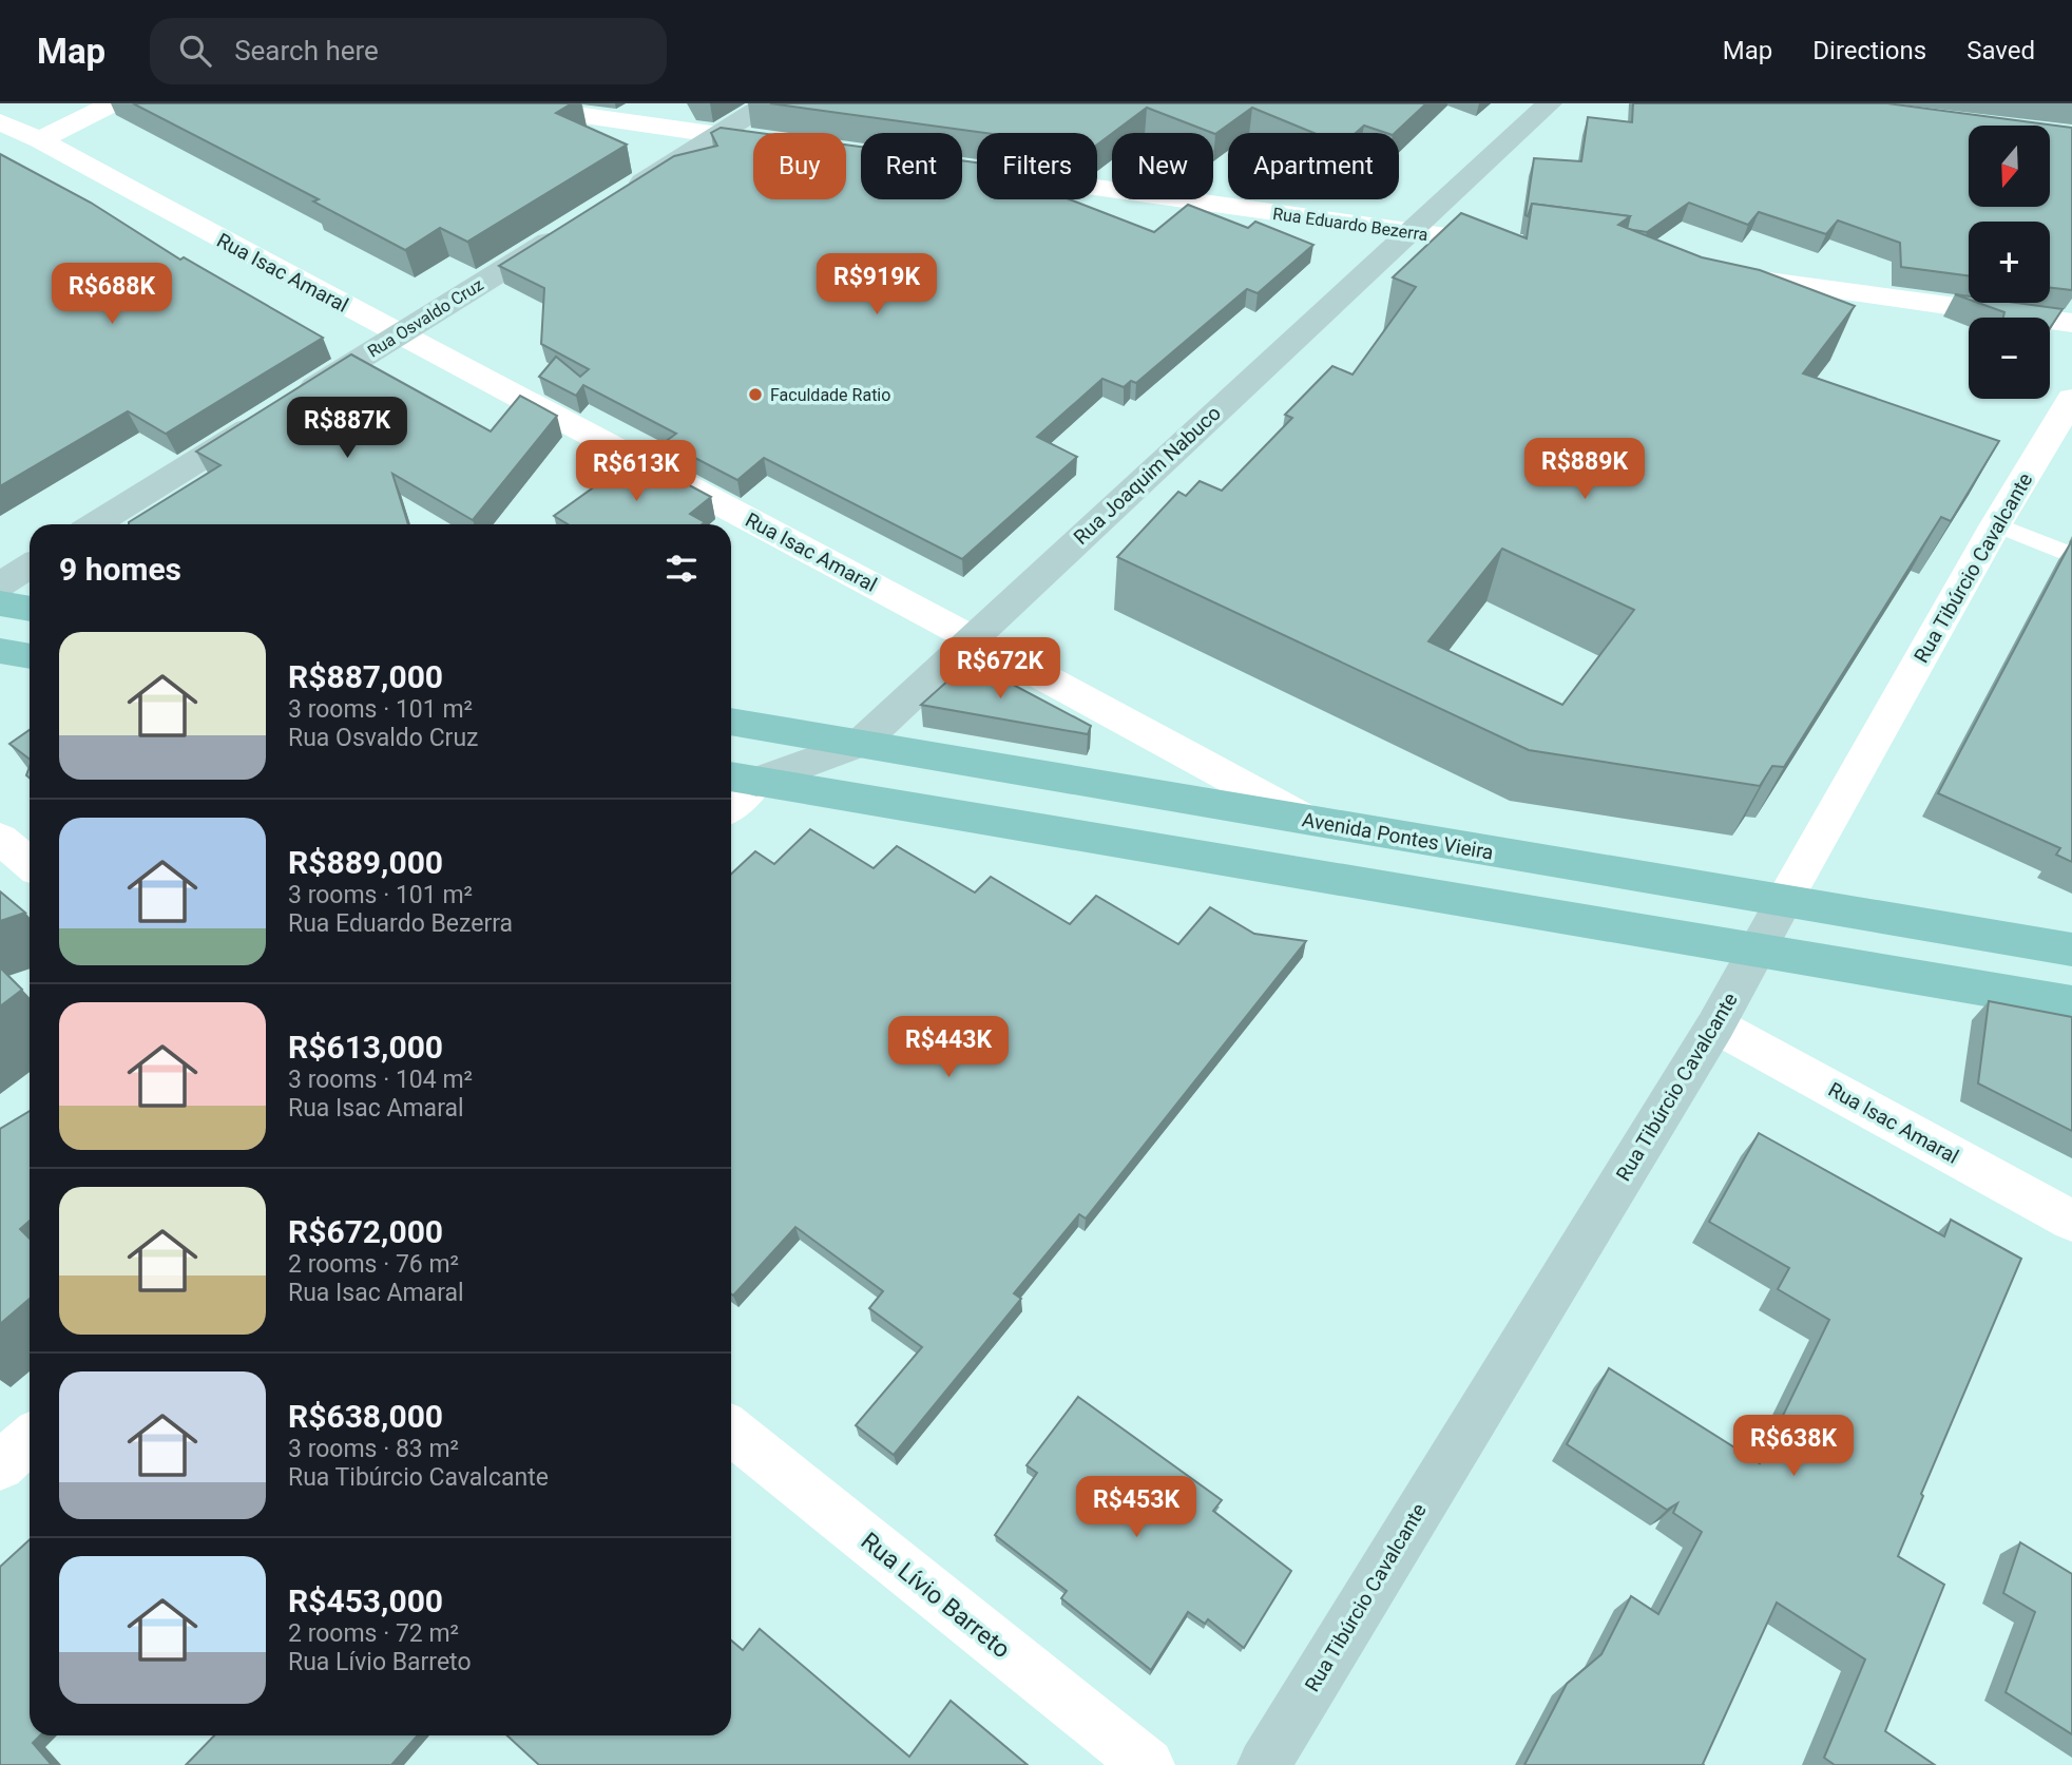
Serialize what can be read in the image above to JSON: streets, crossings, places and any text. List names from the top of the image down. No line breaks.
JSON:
{"streets":{"main road":["Avenida Pontes Vieira"],"street":["Rua Eduardo Bezerra","Rua Isac Amaral","Rua Osvaldo Cruz","Rua Joaquim Nabuco","Rua Tibúrcio Cavalcante","Rua Lívio Barreto"]},"crossings":[["Rua Eduardo Bezerra","Rua Joaquim Nabuco"],["Rua Isac Amaral","Rua Osvaldo Cruz"],["Rua Isac Amaral","Rua Joaquim Nabuco"],["Rua Isac Amaral","Rua Tibúrcio Cavalcante"],["Rua Isac Amaral","Avenida Pontes Vieira"],["Rua Joaquim Nabuco","Avenida Pontes Vieira"],["Rua Tibúrcio Cavalcante","Avenida Pontes Vieira"]],"places":["Faculdade Ratio"],"north":"bottom","page":{"header":"Map","search":"Search here","nav":["Map","Directions","Saved"],"map_buttons":["+","−"],"chip":["Buy","Rent","Filters","New","Apartment"],"price":["R$919K","R$688K","R$887K","R$889K","R$613K","R$672K","R$443K","R$638K","R$453K"],"heading":"9 homes","list":[{"name":"R$887,000","note":"3 rooms · 101 m² · Rua Osvaldo Cruz"},{"name":"R$889,000","note":"3 rooms · 101 m² · Rua Eduardo Bezerra"},{"name":"R$613,000","note":"3 rooms · 104 m² · Rua Isac Amaral"},{"name":"R$672,000","note":"2 rooms · 76 m² · Rua Isac Amaral"},{"name":"R$638,000","note":"3 rooms · 83 m² · Rua Tibúrcio Cavalcante"},{"name":"R$453,000","note":"2 rooms · 72 m² · Rua Lívio Barreto"}]}}
